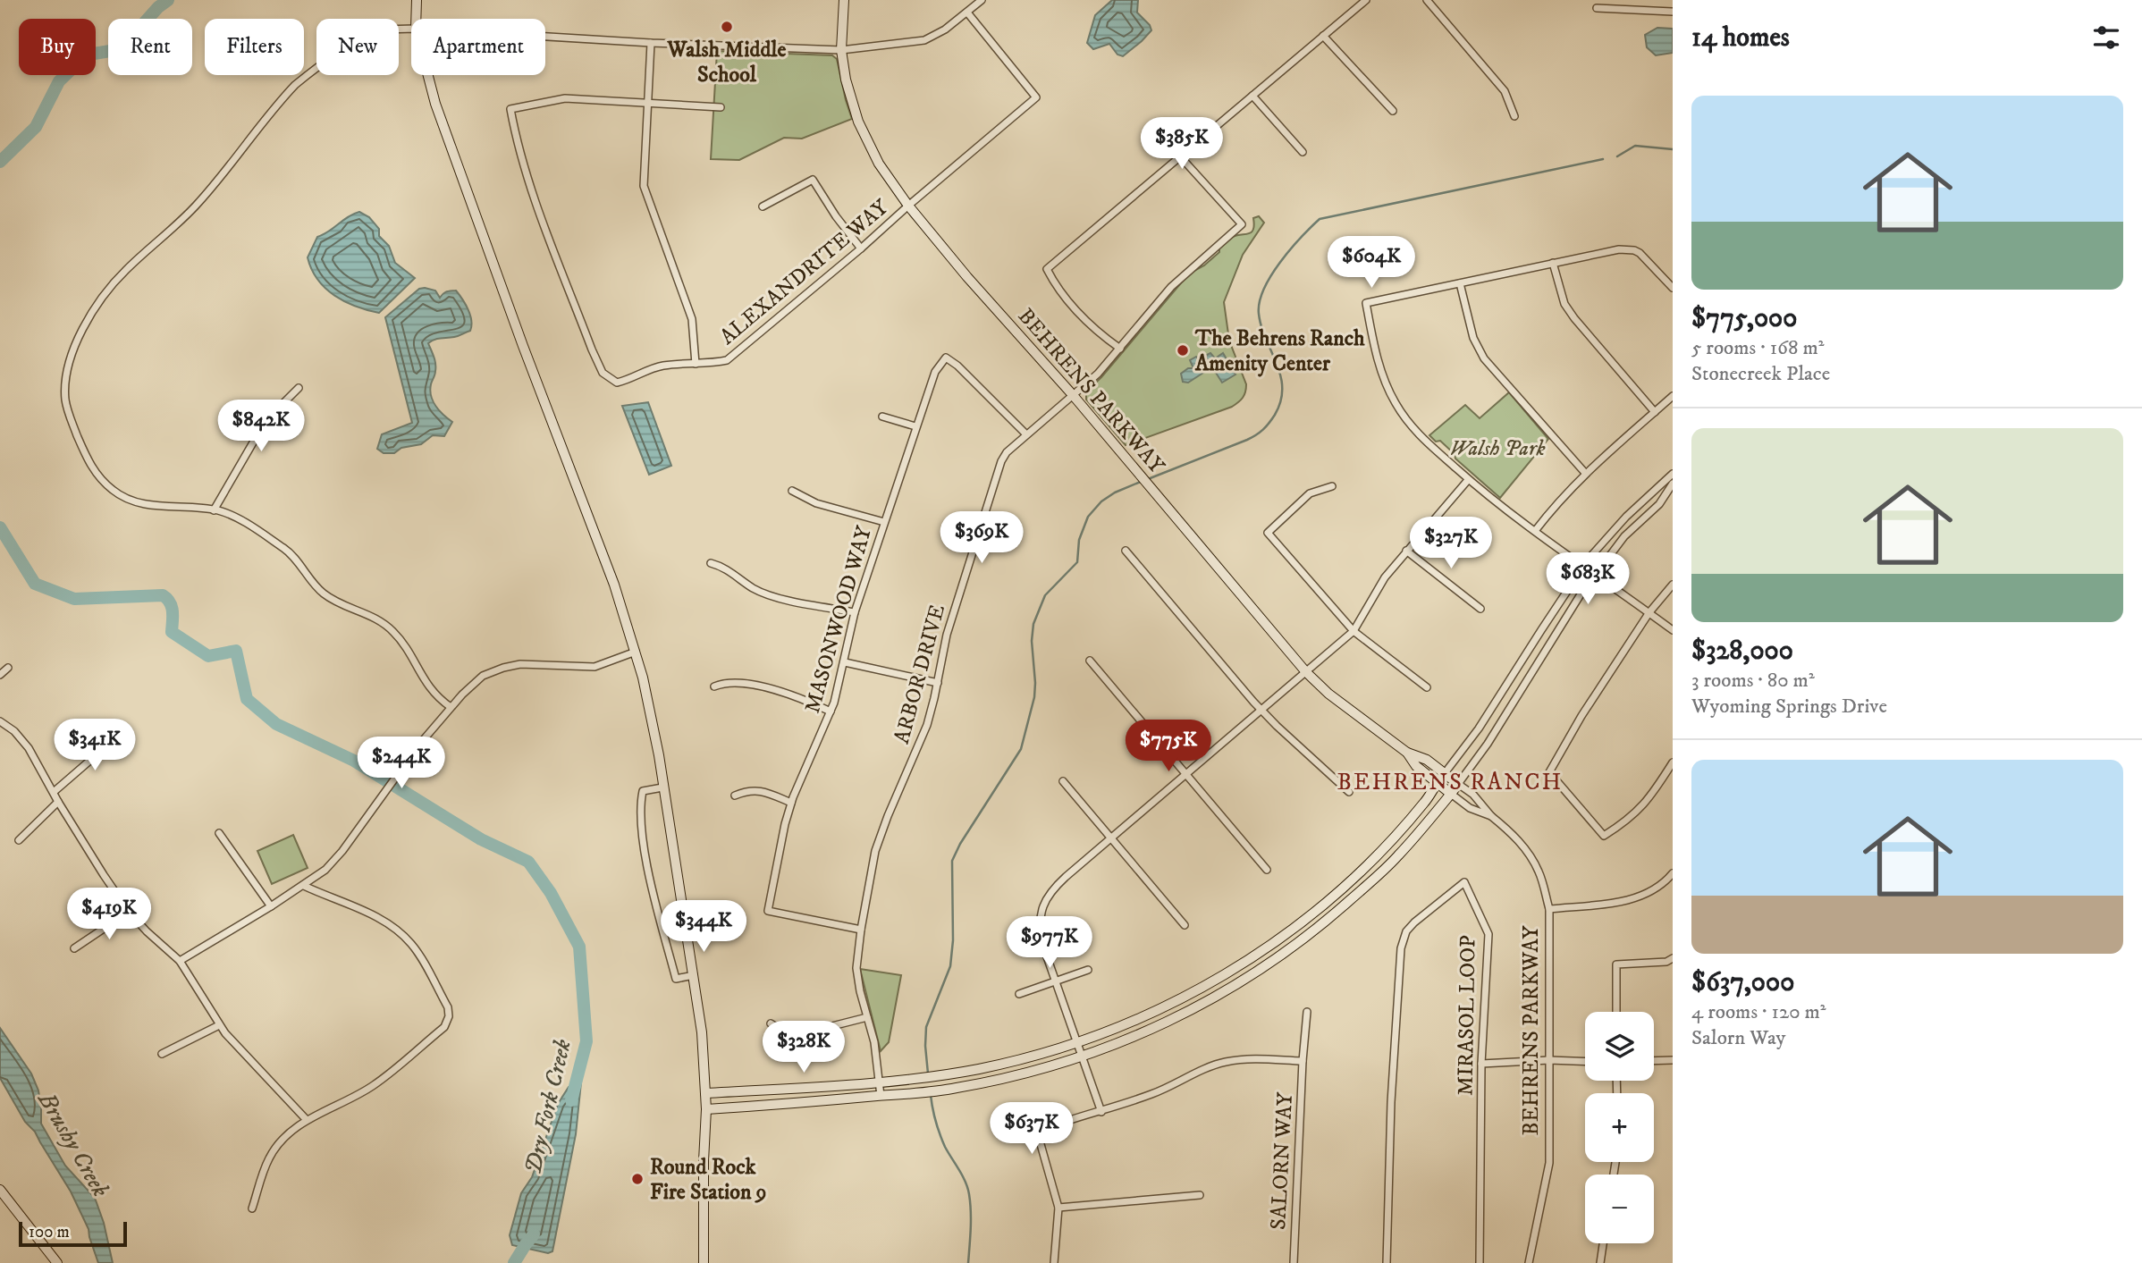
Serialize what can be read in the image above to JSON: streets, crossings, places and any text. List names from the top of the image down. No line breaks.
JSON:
{"streets":{"street":["ALEXANDRITE WAY","BEHRENS PARKWAY","MASONWOOD WAY","ARBOR DRIVE","MIRASOL LOOP","SALORN WAY"]},"crossings":[["ALEXANDRITE WAY","BEHRENS PARKWAY"],["BEHRENS PARKWAY","ARBOR DRIVE"],["MASONWOOD WAY","ARBOR DRIVE"]],"districts":["BEHRENS RANCH"],"water":["Dry Fork Creek","Brushy Creek"],"parks":["Walsh Park"],"places":["Walsh Middle School","The Behrens Ranch Amenity Center","Round Rock Fire Station 9"],"scale_bar":"100 m","page":{"heading":"14 homes","chip":["Buy","Rent","Filters","New","Apartment"],"list":[{"name":"$775,000","note":"5 rooms · 168 m² · Stonecreek Place"},{"name":"$328,000","note":"3 rooms · 80 m² · Wyoming Springs Drive"},{"name":"$637,000","note":"4 rooms · 120 m² · Salorn Way"}],"price":["$385K","$604K","$842K","$369K","$327K","$683K","$341K","$775K","$244K","$419K","$344K","$977K","$328K","$637K"],"map_buttons":["+","−"],"scale":"100 m"}}
